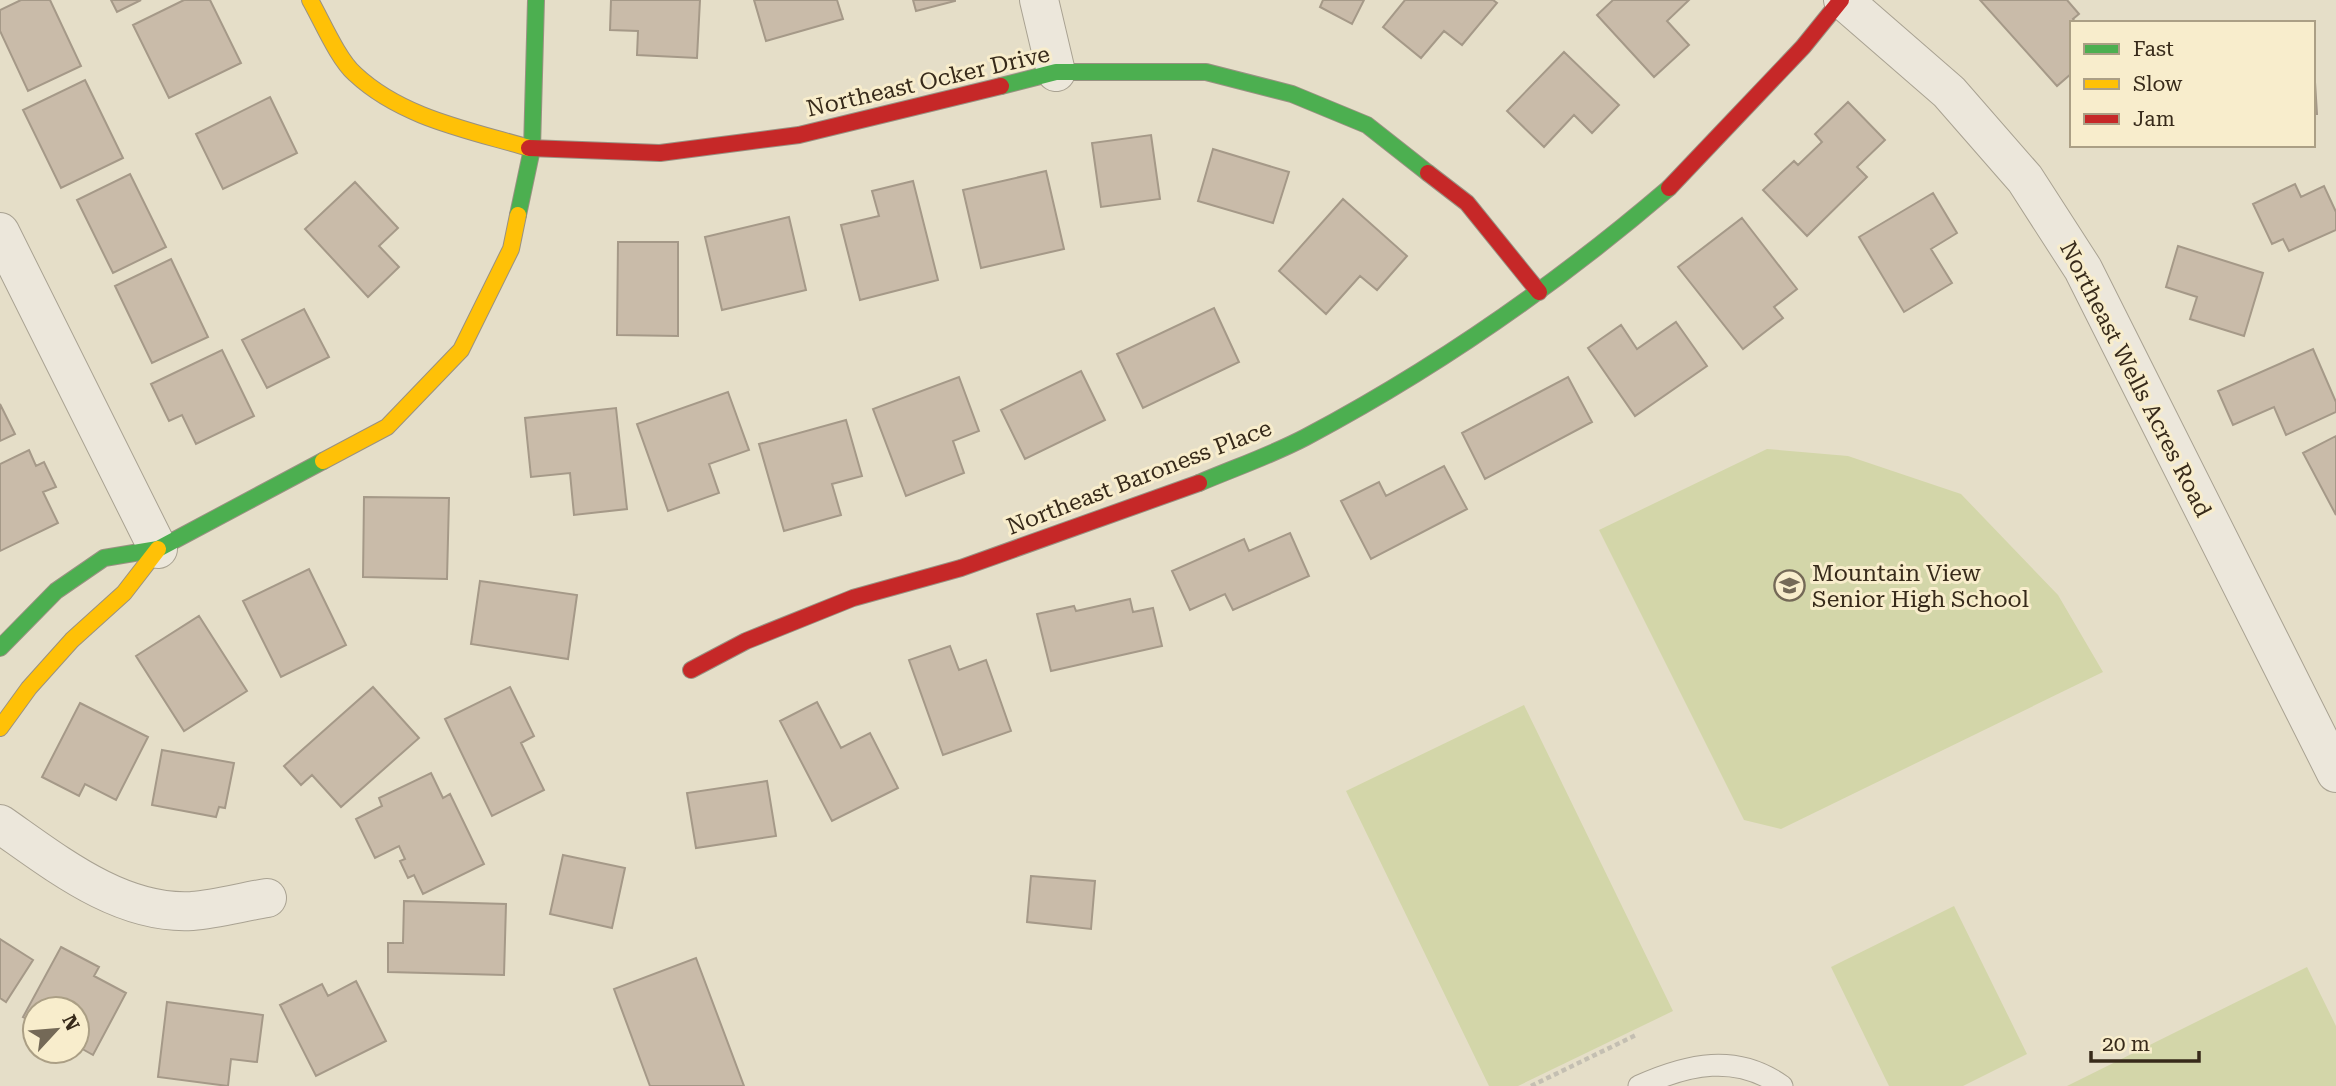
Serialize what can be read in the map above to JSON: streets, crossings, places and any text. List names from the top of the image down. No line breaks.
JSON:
{"streets":{"street":["Northeast Ocker Drive","Northeast Wells Acres Road","Northeast Baroness Place"]},"crossings":[["Northeast Ocker Drive","Northeast Baroness Place"],["Northeast Wells Acres Road","Northeast Baroness Place"]],"places":{"school or university":["Mountain View Senior High School"]},"legend":["Fast","Slow","Jam"],"scale_bar":"20 m","north":"top right"}
